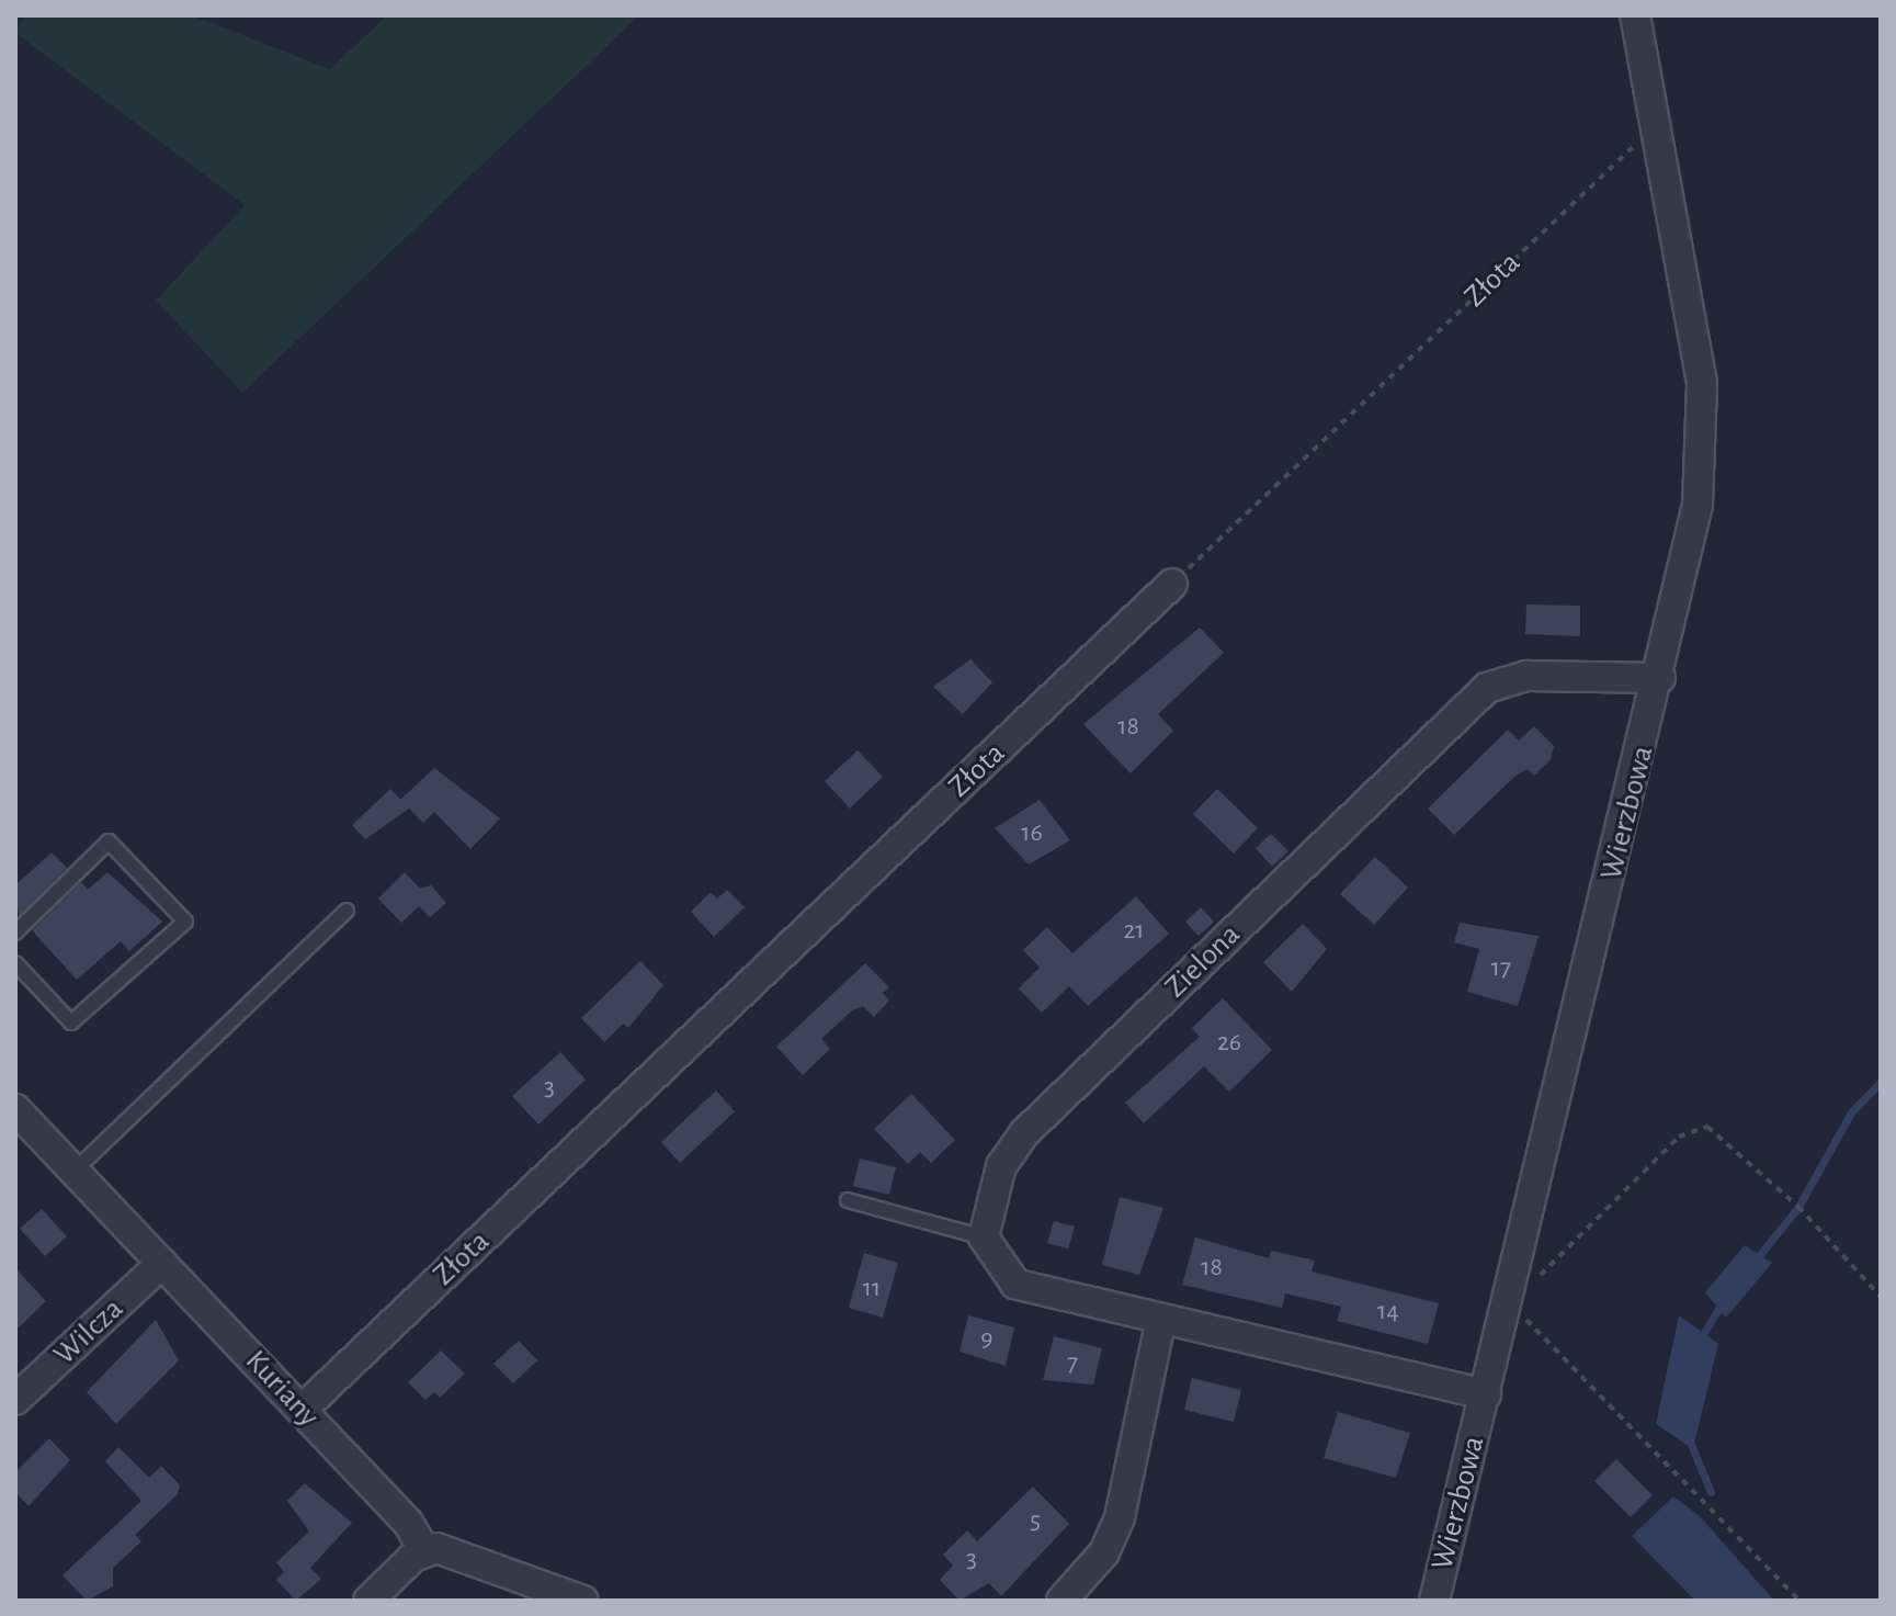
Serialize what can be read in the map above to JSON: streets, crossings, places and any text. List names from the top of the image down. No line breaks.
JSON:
{"streets":{"street":["Złota","Wierzbowa","Zielona","Wilcza","Kuriany"]},"crossings":[["Złota","Wierzbowa"],["Złota","Kuriany"],["Wierzbowa","Zielona"],["Wilcza","Kuriany"]],"house_numbers":["18","16","21","17","26","3","18","11","14","9","7","5","3"]}
